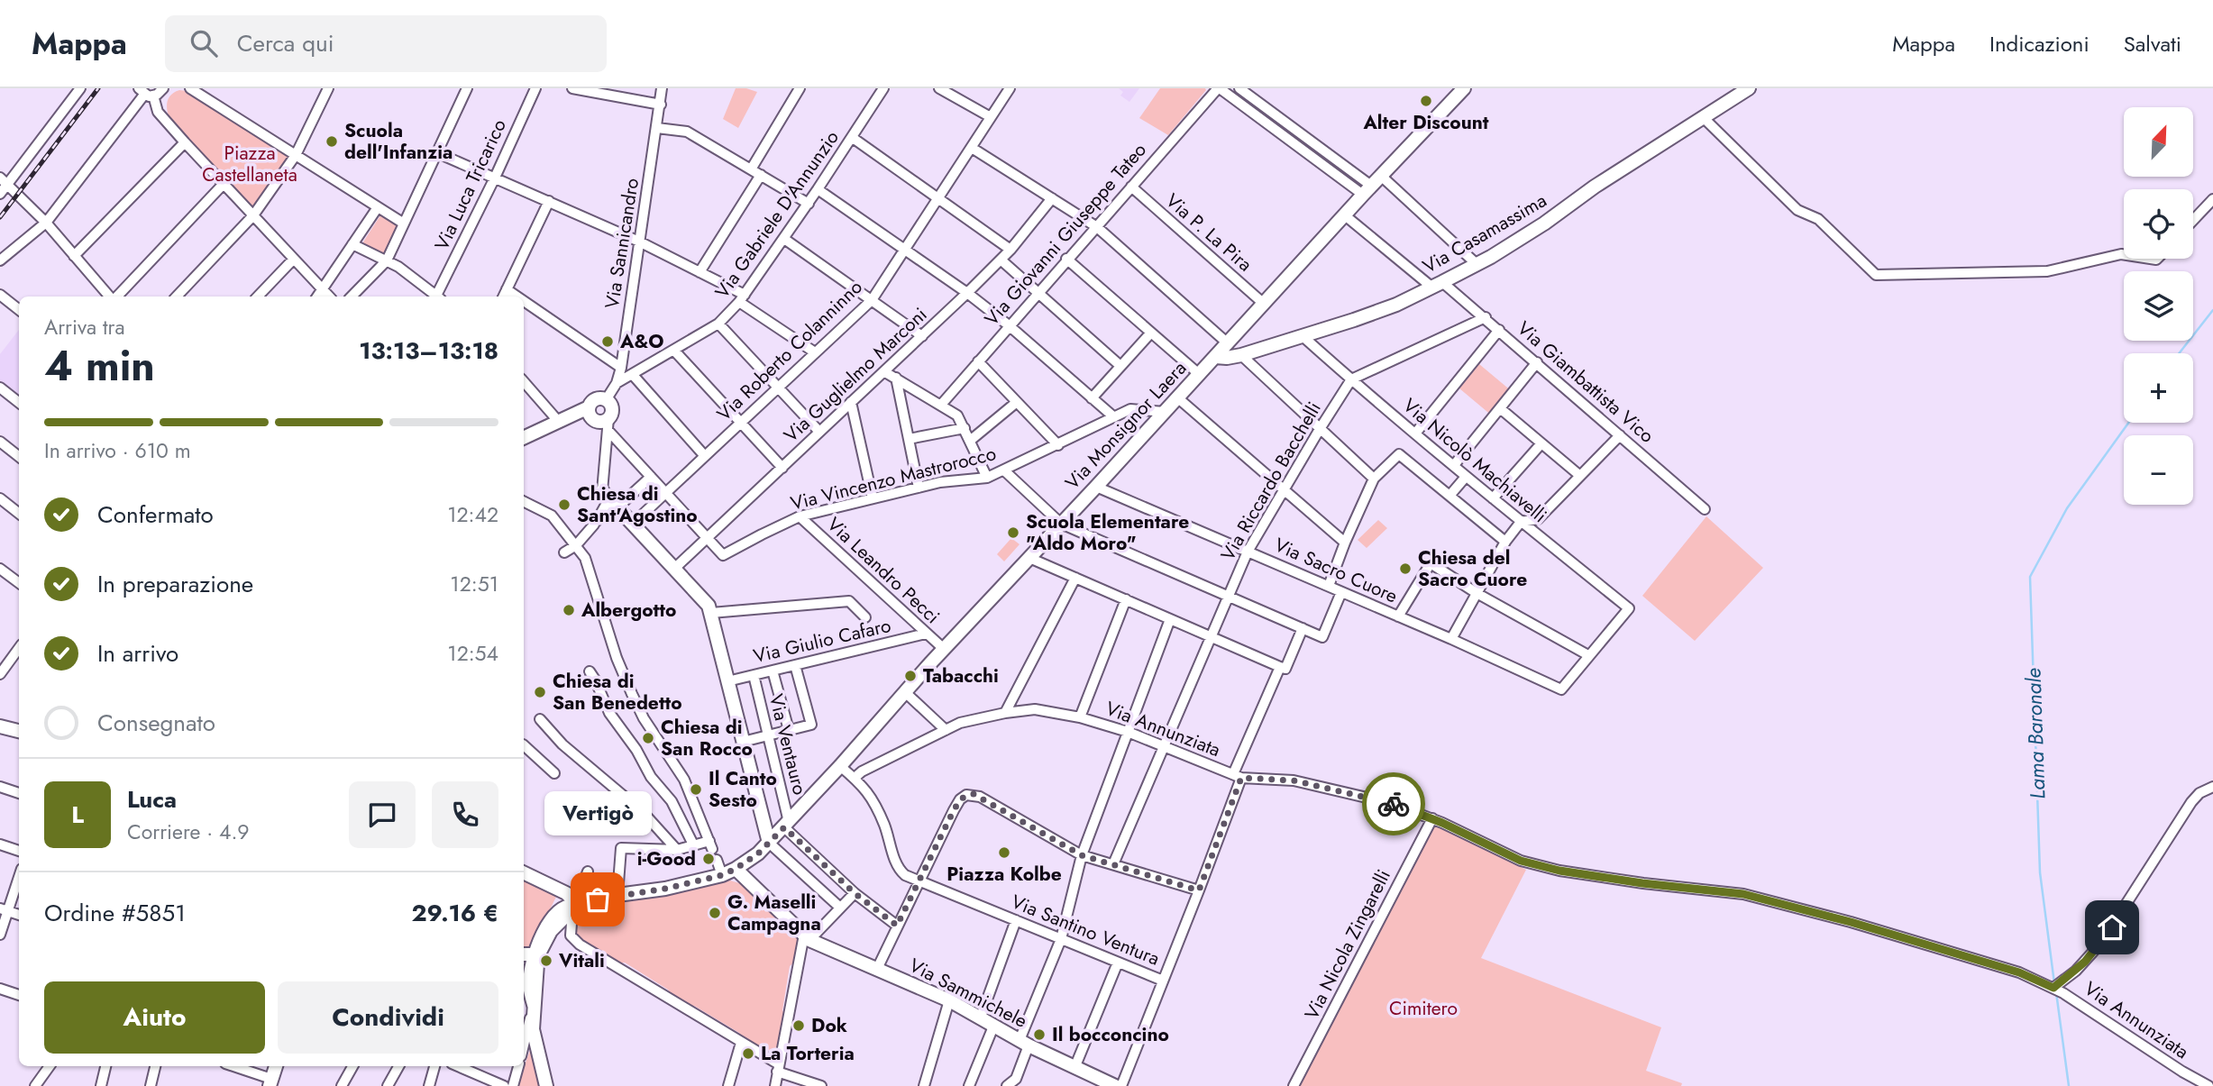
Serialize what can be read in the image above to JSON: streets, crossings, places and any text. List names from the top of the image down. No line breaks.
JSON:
{"streets":{"street":["Via Luca Tricarico","Via Gabriele D'Annunzio","Via P. La Pira","Via Casamassima","Via Giovanni Giuseppe Tateo","Via Sannicandro","Via Roberto Colanninno","Via Guglielmo Marconi","Via Giambattista Vico","Via Monsignor Laera","Via Nicolò Machiavelli","Via Vincenzo Mastrorocco","Via Riccardo Bacchelli","Via Leandro Pecci","Via Sacro Cuore","Via Giulio Cafaro","Via Annunziata","Via Ventauro","Via Santino Ventura","Via Nicola Zingarelli","Via Sammichele"]},"crossings":[["Via Gabriele D'Annunzio","Via Sannicandro"],["Via P. La Pira","Via Giovanni Giuseppe Tateo"],["Via P. La Pira","Via Monsignor Laera"],["Via Casamassima","Via Giambattista Vico"],["Via Casamassima","Via Monsignor Laera"],["Via Casamassima","Via Nicolò Machiavelli"],["Via Guglielmo Marconi","Via Vincenzo Mastrorocco"],["Via Giambattista Vico","Via Monsignor Laera"],["Via Monsignor Laera","Via Vincenzo Mastrorocco"],["Via Monsignor Laera","Via Leandro Pecci"],["Via Monsignor Laera","Via Sacro Cuore"],["Via Monsignor Laera","Via Ventauro"],["Via Monsignor Laera","Via Santino Ventura"],["Via Nicolò Machiavelli","Via Riccardo Bacchelli"],["Via Nicolò Machiavelli","Via Sacro Cuore"],["Via Vincenzo Mastrorocco","Via Leandro Pecci"],["Via Riccardo Bacchelli","Via Sacro Cuore"],["Via Riccardo Bacchelli","Via Annunziata"],["Via Leandro Pecci","Via Giulio Cafaro"],["Via Giulio Cafaro","Via Ventauro"],["Via Annunziata","Via Santino Ventura"],["Via Annunziata","Via Nicola Zingarelli"]],"water":["Lama Baronale"],"parks":["Piazza Castellaneta","Cimitero"],"places":["Alter Discount","Scuola dell'Infanzia","A&O","Chiesa di Sant'Agostino","Scuola Elementare \"Aldo Moro\"","Chiesa del Sacro Cuore","Albergotto","Tabacchi","Chiesa di San Benedetto","Chiesa di San Rocco","Il Canto Sesto","Piazza Kolbe","i-Good","Vertigò","G. Maselli Campagna","Vitali","Dok","Il bocconcino","La Torteria"],"north":"top right","page":{"header":"Mappa","search":"Cerca qui","nav":["Mappa","Indicazioni","Salvati"],"map_buttons":["+","−"],"heading":["4 min","Arriva tra","13:13–13:18"],"panel":["Luca","Corriere · 4.9","Ordine #5851","29.16 €"],"bar":"In arrivo · 610 m","list":[["Confermato","12:42"],["In preparazione","12:51"],["In arrivo","12:54"],"Consegnato"],"round":"L","bubble":"Vertigò","buttons":["Aiuto","Condividi"]}}
